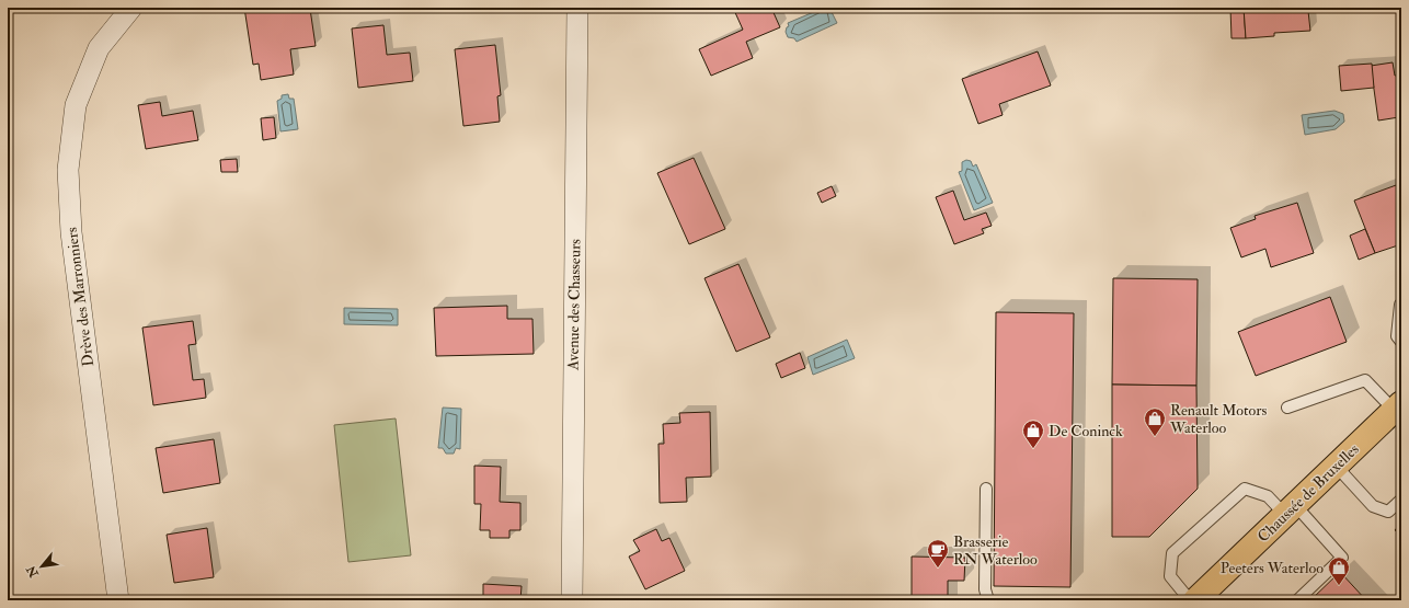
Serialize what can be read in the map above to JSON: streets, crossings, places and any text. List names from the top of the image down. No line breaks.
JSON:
{"streets":{"main road":["Chaussée de Bruxelles"],"street":["Drève des Marronniers","Avenue des Chasseurs"]},"places":{"shop":["Renault Motors Waterloo","De Coninck","Peeters Waterloo"],"cafe":["Brasserie RN Waterloo"]},"north":"bottom left"}
